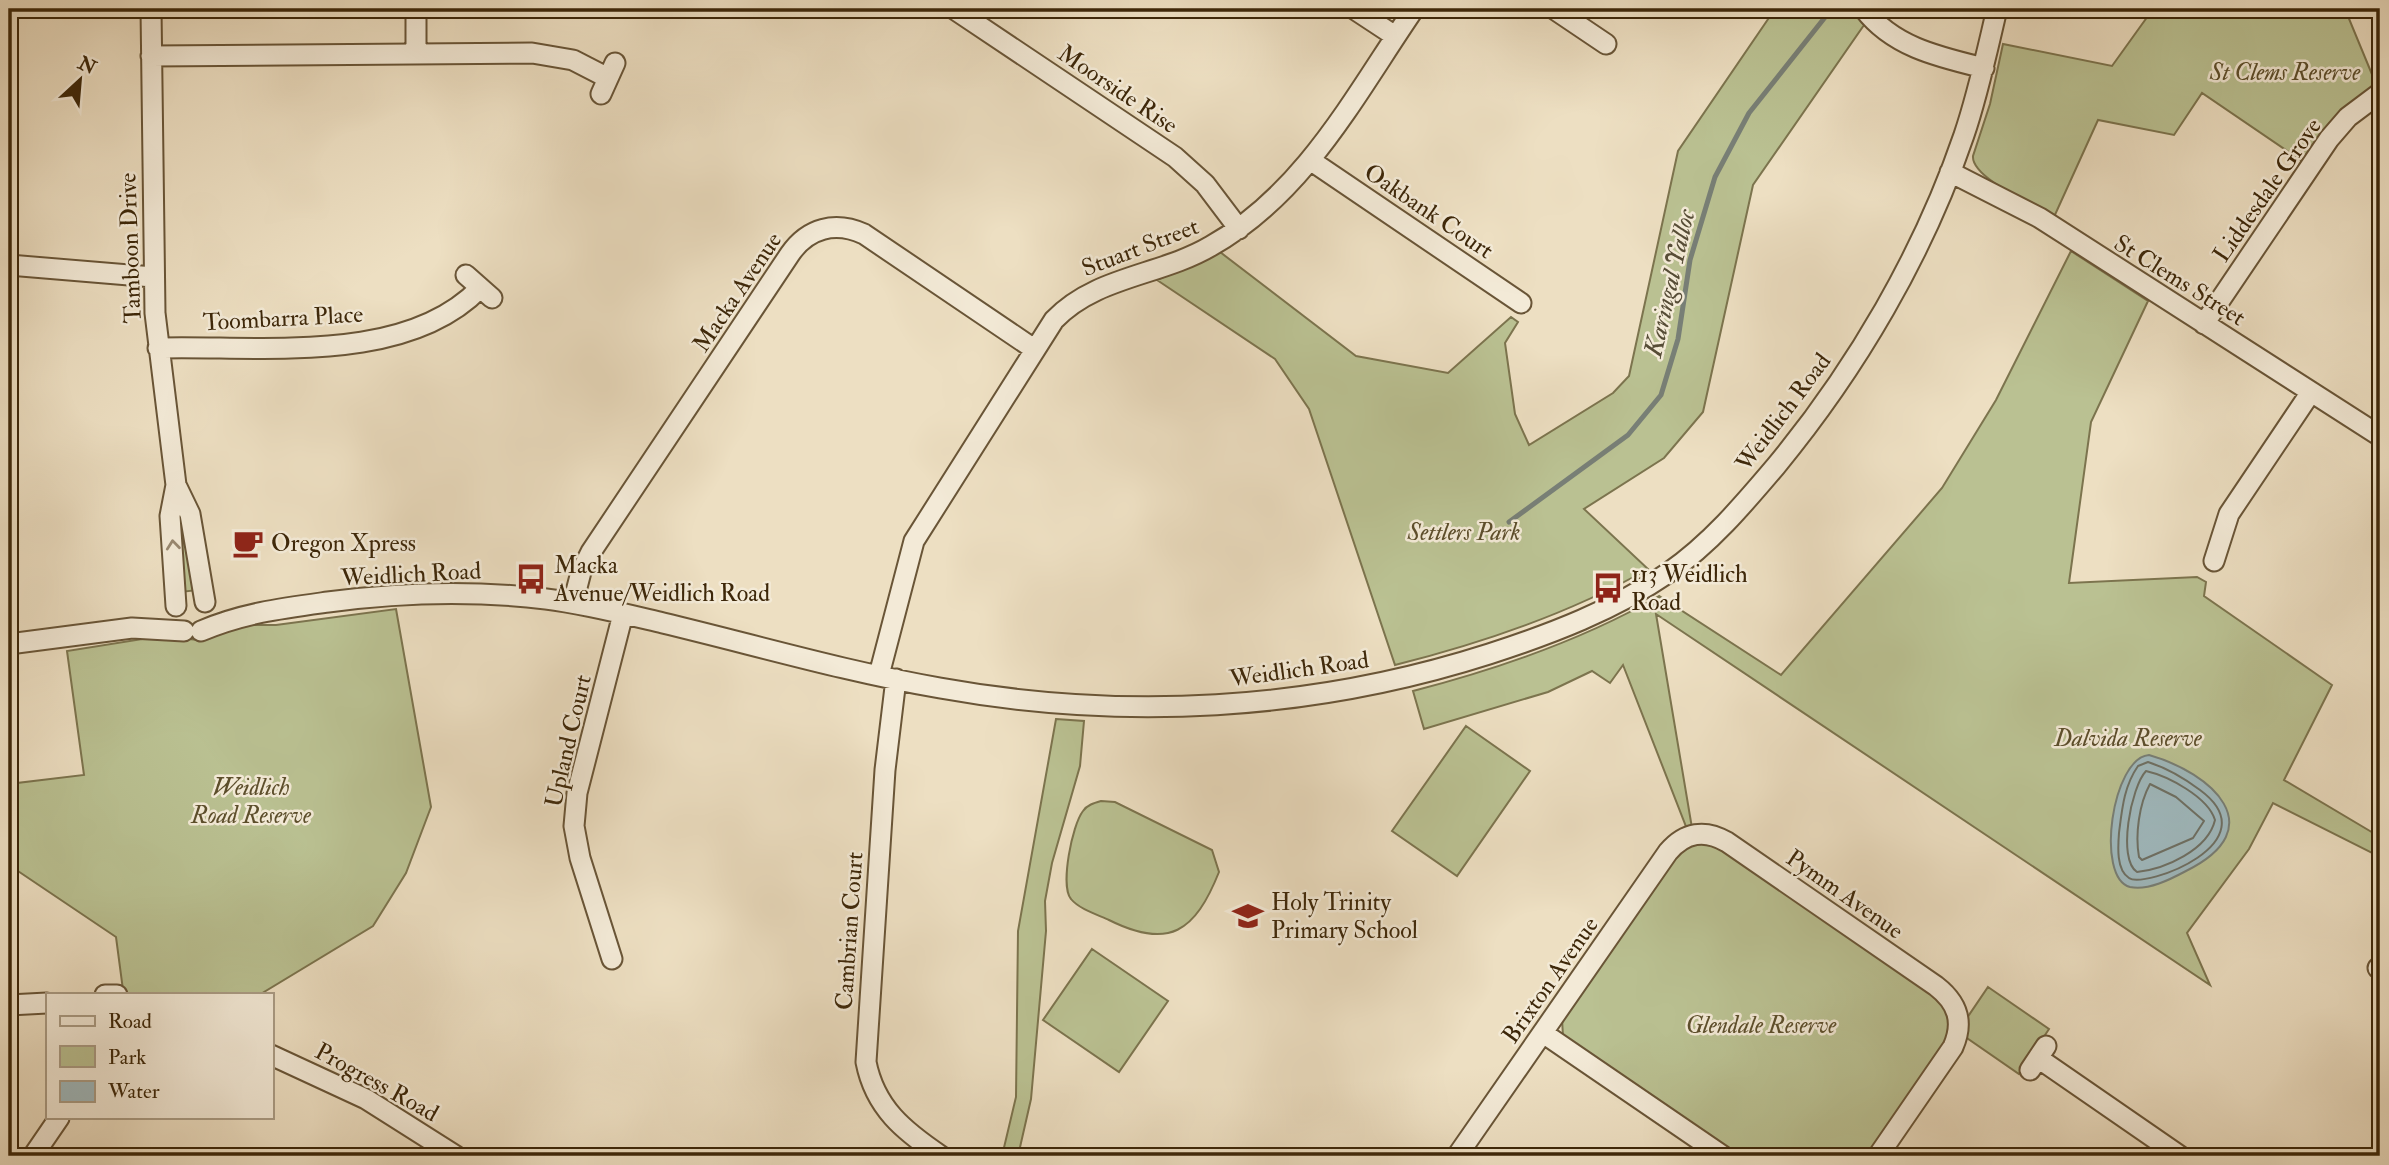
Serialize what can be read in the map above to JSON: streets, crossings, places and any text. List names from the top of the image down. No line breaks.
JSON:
{"streets":{"street":["Moorside Rise","Liddesdale Grove","Oakbank Court","Stuart Street","Tamboon Drive","St Clems Street","Macka Avenue","Toombarra Place","Weidlich Road","Upland Court","Pymm Avenue","Cambrian Court","Brixton Avenue","Progress Road"]},"crossings":[["Moorside Rise","Stuart Street"],["Liddesdale Grove","St Clems Street"],["Oakbank Court","Stuart Street"],["Stuart Street","Macka Avenue"],["Stuart Street","Weidlich Road"],["Stuart Street","Cambrian Court"],["Tamboon Drive","Toombarra Place"],["Tamboon Drive","Weidlich Road"],["St Clems Street","Weidlich Road"],["Macka Avenue","Weidlich Road"],["Weidlich Road","Upland Court"],["Weidlich Road","Cambrian Court"],["Pymm Avenue","Brixton Avenue"]],"water":["Karingal Yalloc"],"parks":["St Clems Reserve","Settlers Park","Dalvida Reserve","Weidlich Road Reserve","Glendale Reserve"],"places":{"cafe":["Oregon Xpress"],"bus stop":["Macka Avenue/Weidlich Road","113 Weidlich Road"],"school or university":["Holy Trinity Primary School"]},"legend":["Road","Park","Water"],"north":"top right"}
